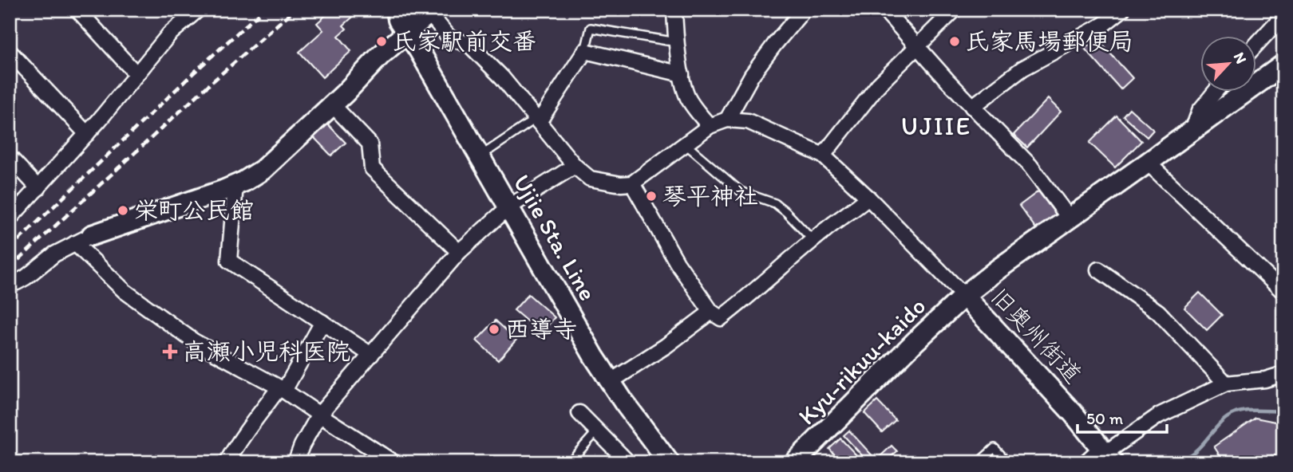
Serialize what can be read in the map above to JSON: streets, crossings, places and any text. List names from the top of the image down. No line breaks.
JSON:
{"streets":{"main road":["Ujiie Sta. Line","旧奥州街道","Kyu-rikuu-kaido"]},"crossings":[["旧奥州街道","Kyu-rikuu-kaido"]],"districts":["UJIIE"],"places":{"other":["氏家駅前交番","氏家馬場郵便局","琴平神社","栄町公民館","西導寺"],"health":["高瀬小児科医院"]},"scale_bar":"50 m","north":"top right"}
